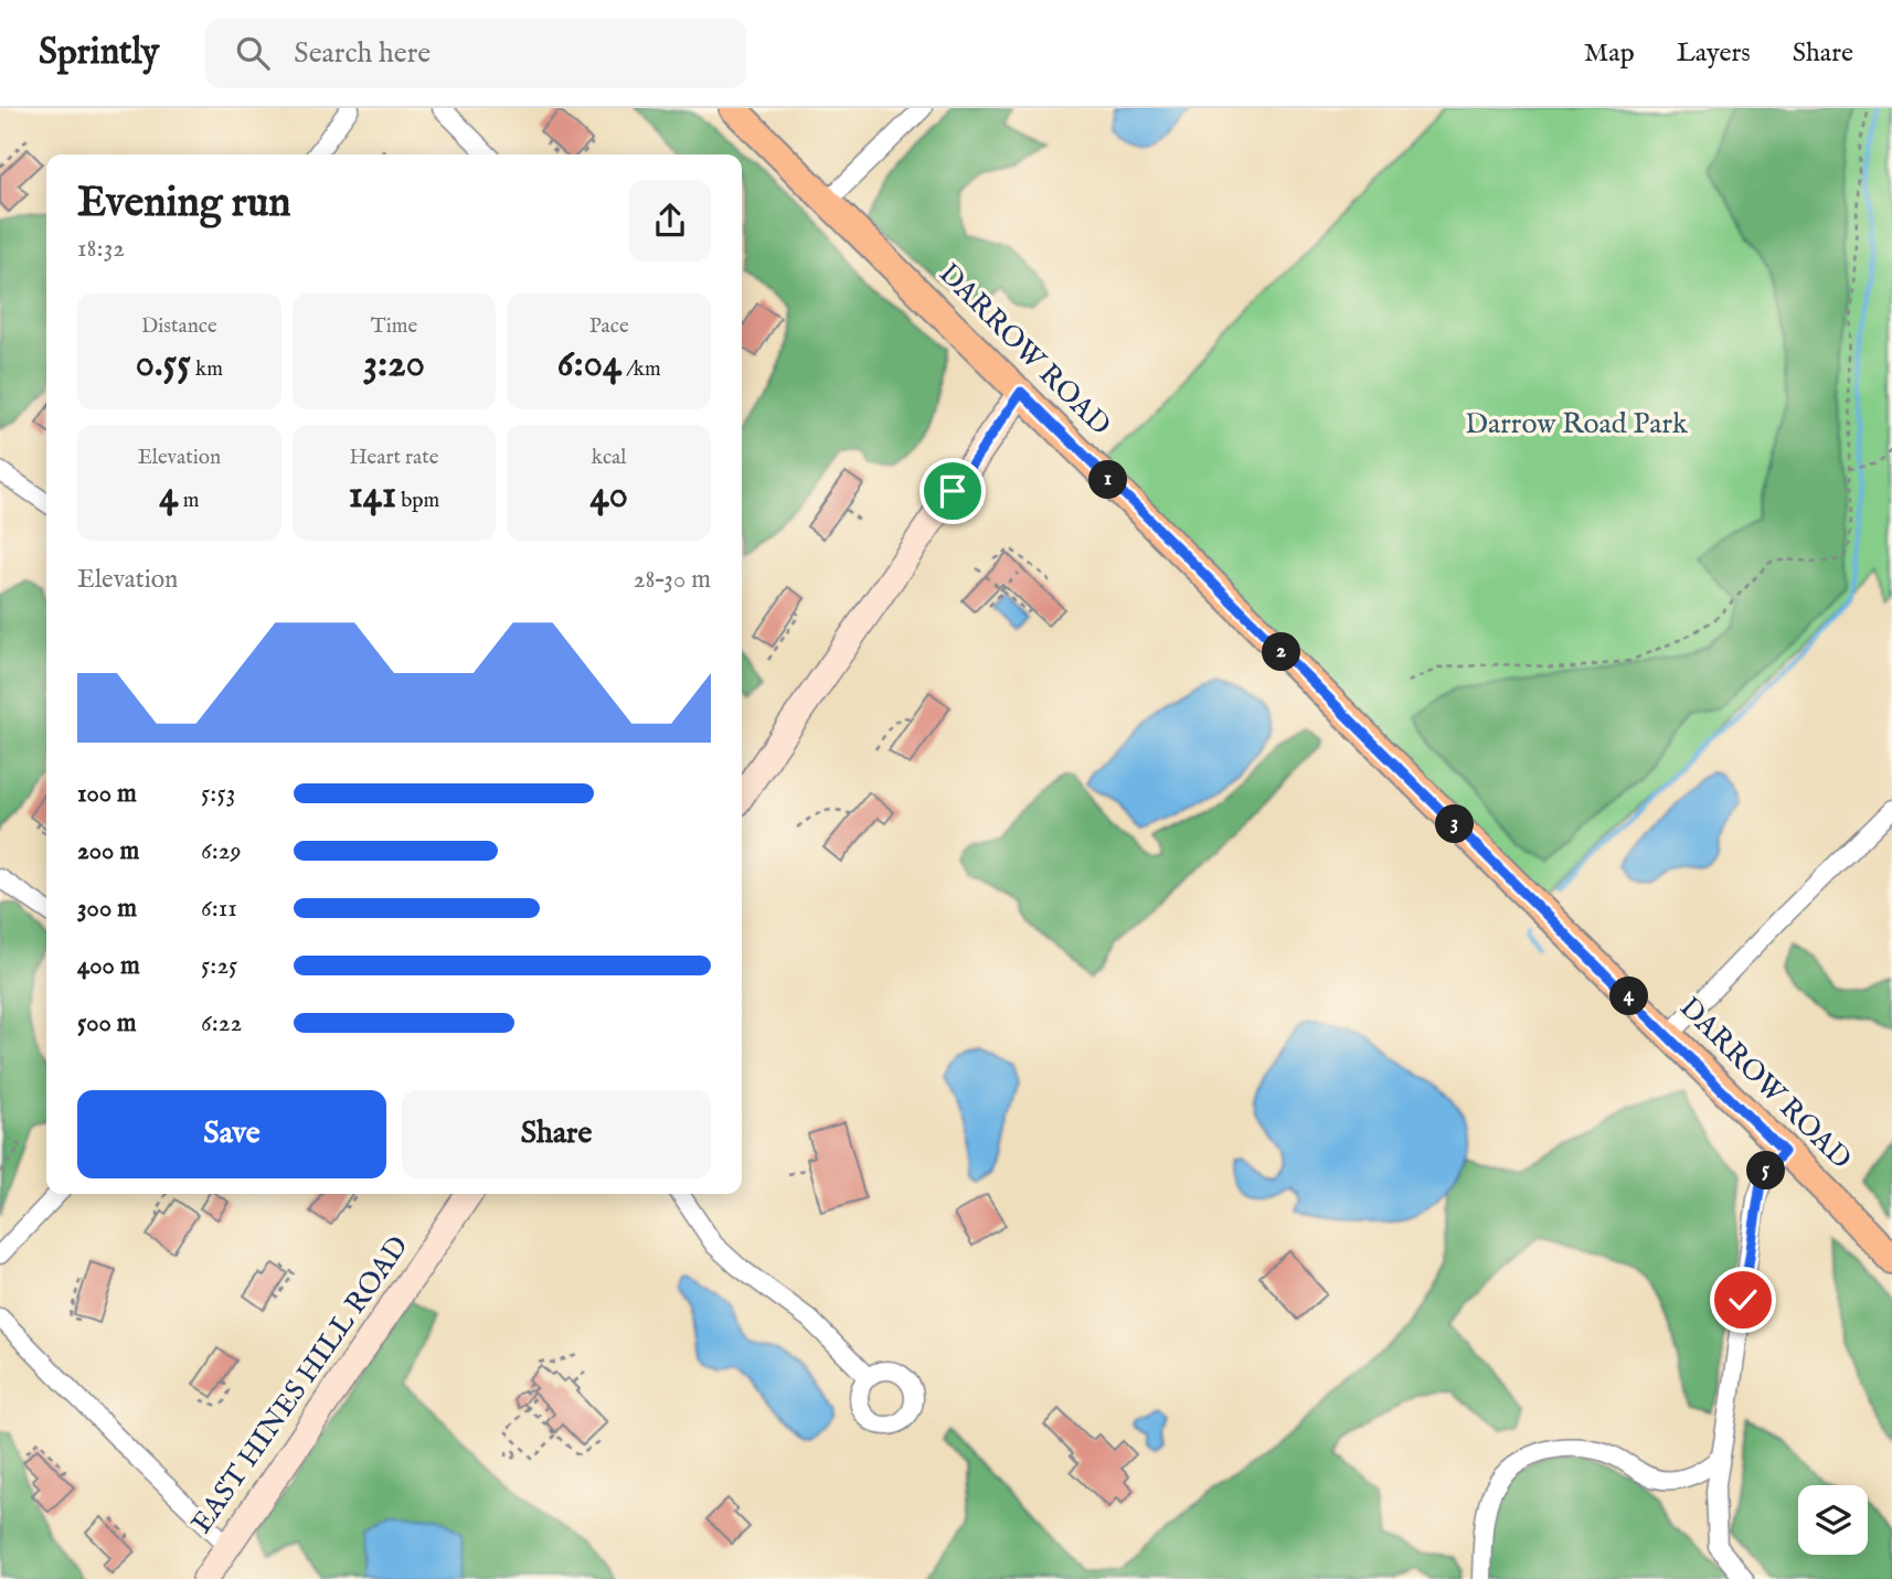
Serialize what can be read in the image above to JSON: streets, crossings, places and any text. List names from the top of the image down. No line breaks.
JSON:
{"streets":{"main road":["DARROW ROAD"],"street":["EAST HINES HILL ROAD"]},"parks":["Darrow Road Park"],"page":{"header":"Sprintly","search":"Search here","nav":["Map","Layers","Share"],"heading":["Evening run","18:32"],"stats":[["Distance","0.55 km"],["Time","3:20"],["Pace","6:04 /km"],["Elevation","4 m"],["Heart rate","141 bpm"],["kcal","40"]],"pins":["1","2","3","4","5"],"chart":["Elevation","28–30 m"],"list":[{"name":"100 m","note":"5:53"},{"name":"200 m","note":"6:29"},{"name":"300 m","note":"6:11"},{"name":"400 m","note":"5:25"},{"name":"500 m","note":"6:22"}],"buttons":["Save","Share"]}}
